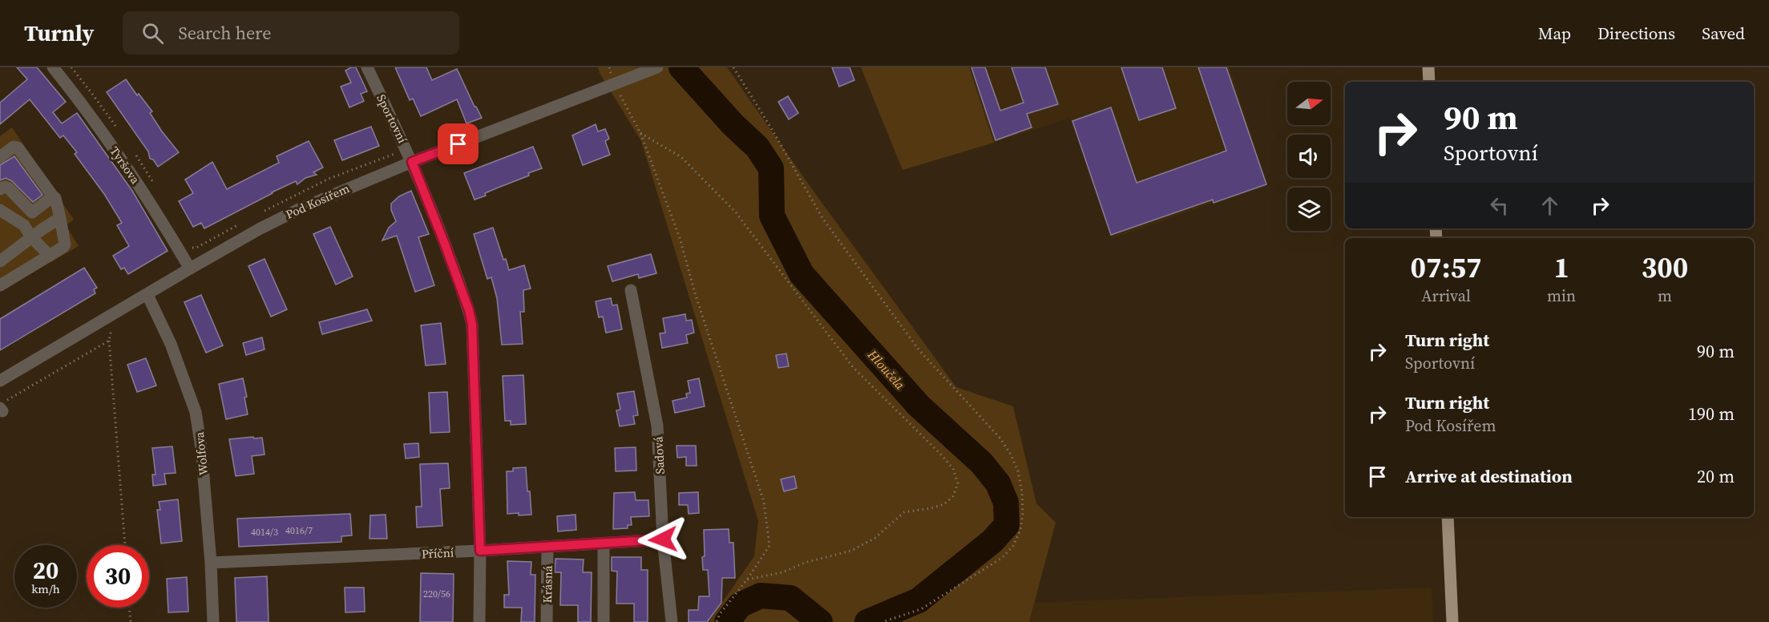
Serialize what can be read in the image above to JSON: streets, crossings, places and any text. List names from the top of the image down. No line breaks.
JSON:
{"streets":{"street":["Sportovní","Tyršova","Pod Kosířem","Wolfova","Sadová","Příční","Krásná"]},"crossings":[["Sportovní","Pod Kosířem"],["Sportovní","Příční"],["Tyršova","Pod Kosířem"],["Pod Kosířem","Wolfova"],["Wolfova","Příční"],["Sadová","Příční"],["Příční","Krásná"]],"water":["Hloučela"],"house_numbers":["4016/7","4014/3","220/56"],"north":"right","page":{"header":"Turnly","search":"Search here","nav":["Map","Directions","Saved"],"turn":["90 m","Sportovní"],"eta":["07:57","Arrival","1","min","300","m"],"list":[{"name":"Turn right","note":"Sportovní","value":"90 m"},{"name":"Turn right","note":"Pod Kosířem","value":"190 m"},{"name":"Arrive at destination","value":"20 m"}],"speed":"20 km/h","limit":"30"}}
